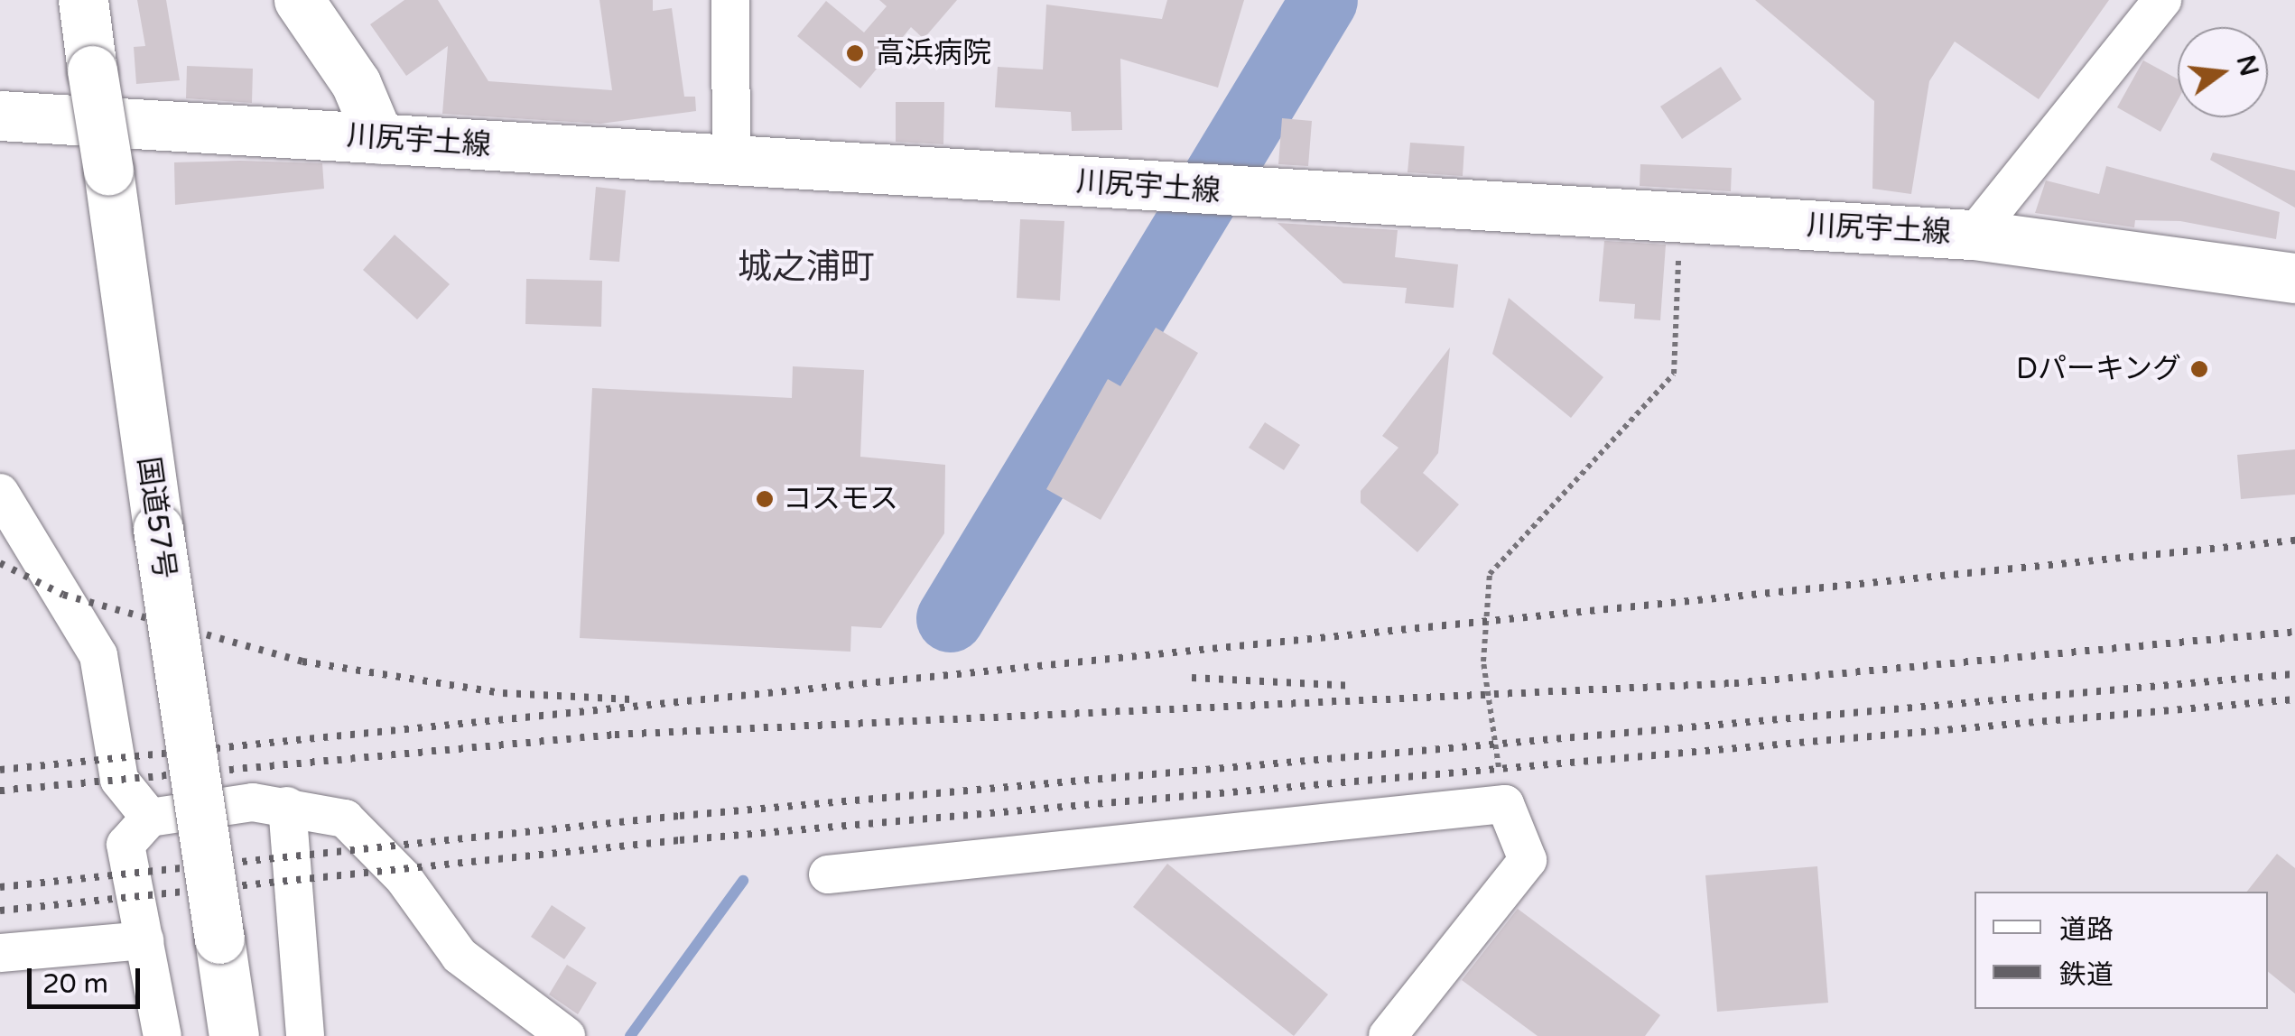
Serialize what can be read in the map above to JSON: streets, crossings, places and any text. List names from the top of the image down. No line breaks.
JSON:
{"streets":{"main road":["川尻宇土線","国道57号"]},"districts":["城之浦町"],"places":["高浜病院","Dパーキング","コスモス"],"legend":["道路","鉄道"],"scale_bar":"20 m","north":"right"}
